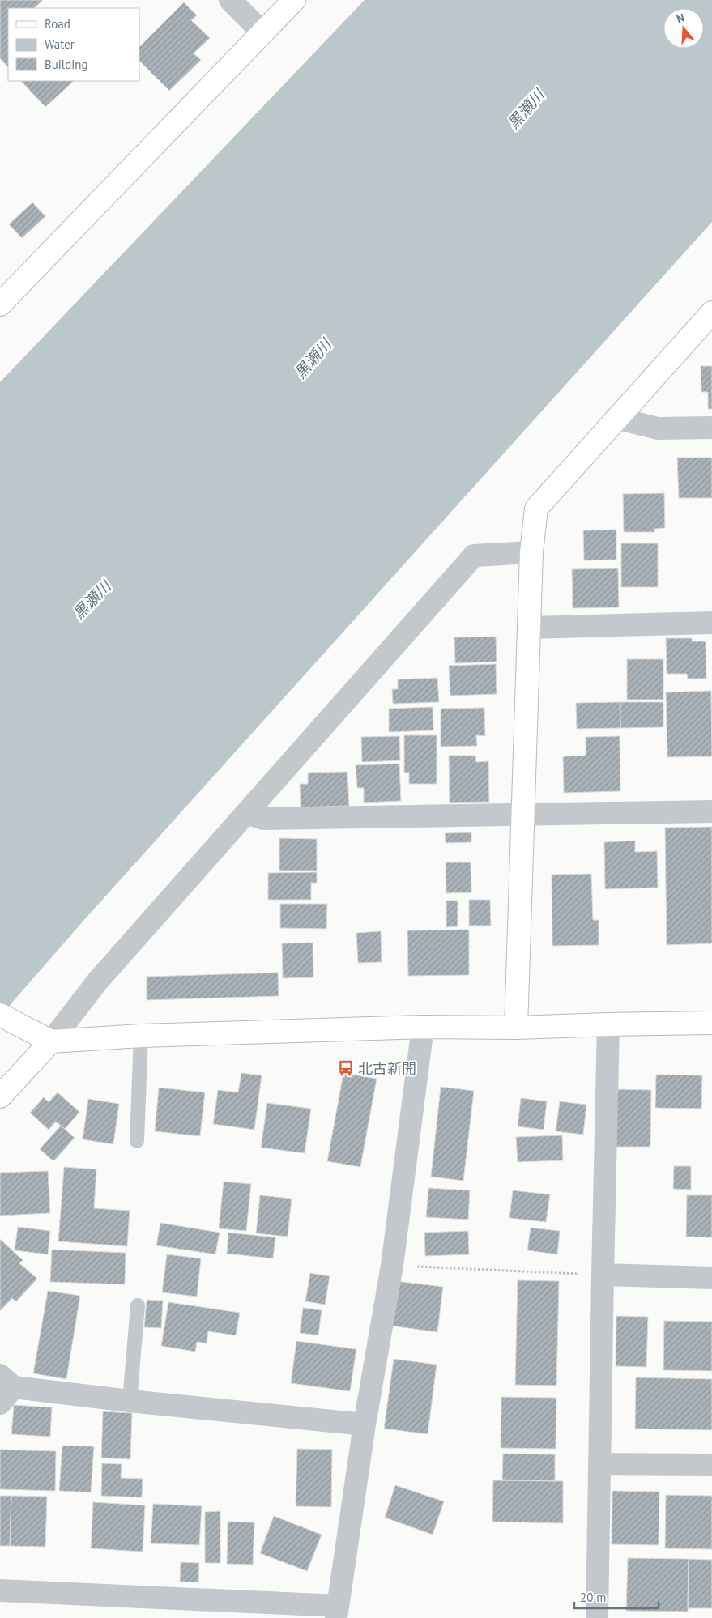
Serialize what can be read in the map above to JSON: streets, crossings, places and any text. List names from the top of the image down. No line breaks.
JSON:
{"water":["黒瀬川"],"places":{"bus stop":["北古新開"]},"legend":["Road","Water","Building"],"scale_bar":"20 m","north":"top"}
